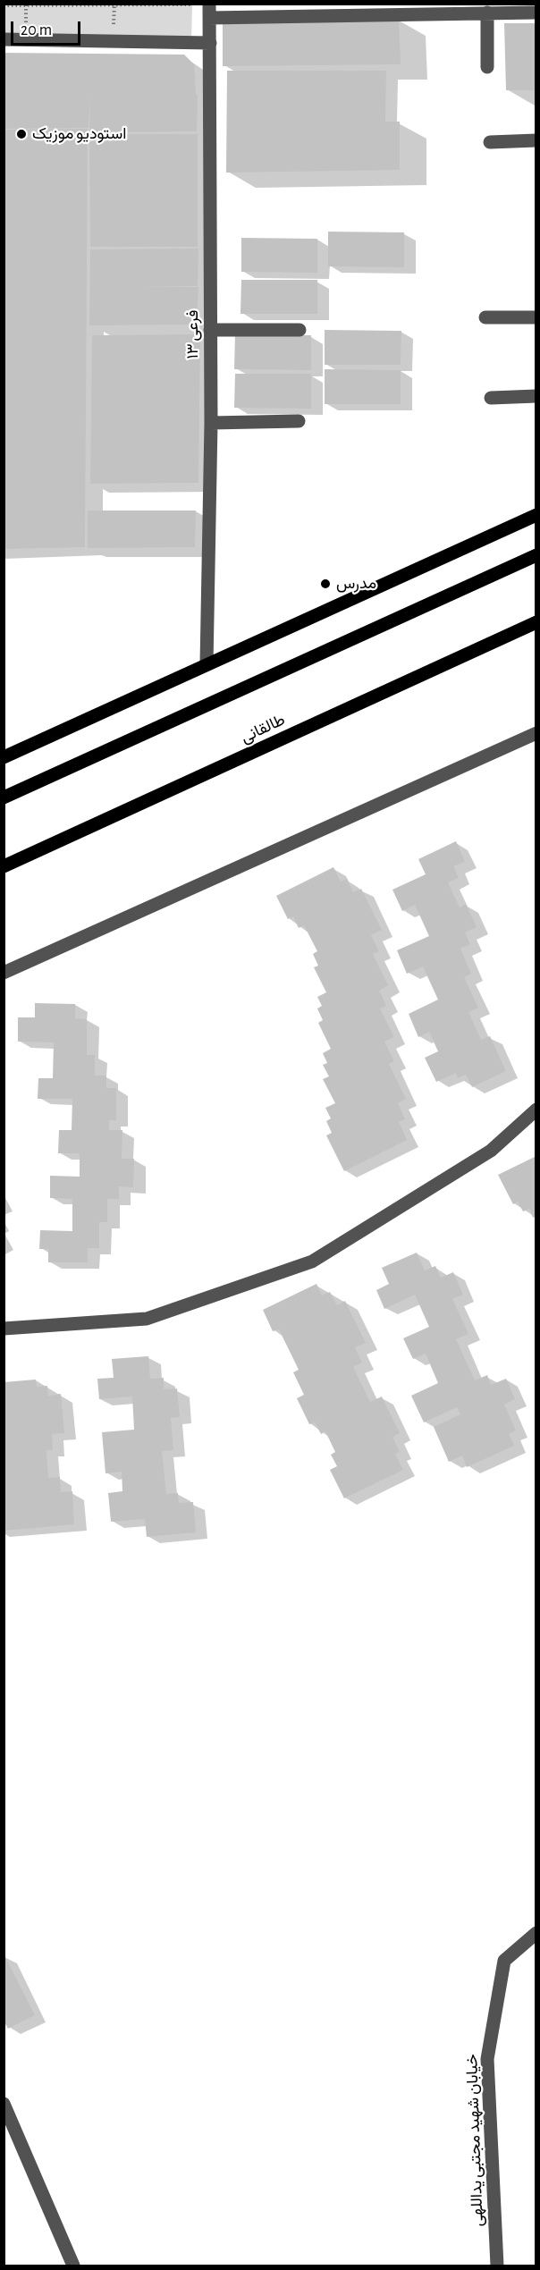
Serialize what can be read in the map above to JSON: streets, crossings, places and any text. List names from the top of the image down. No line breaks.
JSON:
{"streets":{"main road":["طالقانی"],"street":["فرعی ۱۳","خیابان شهید مجتبی یداللهی"]},"places":["استودیو موزیک","مدرس"],"scale_bar":"20 m"}
